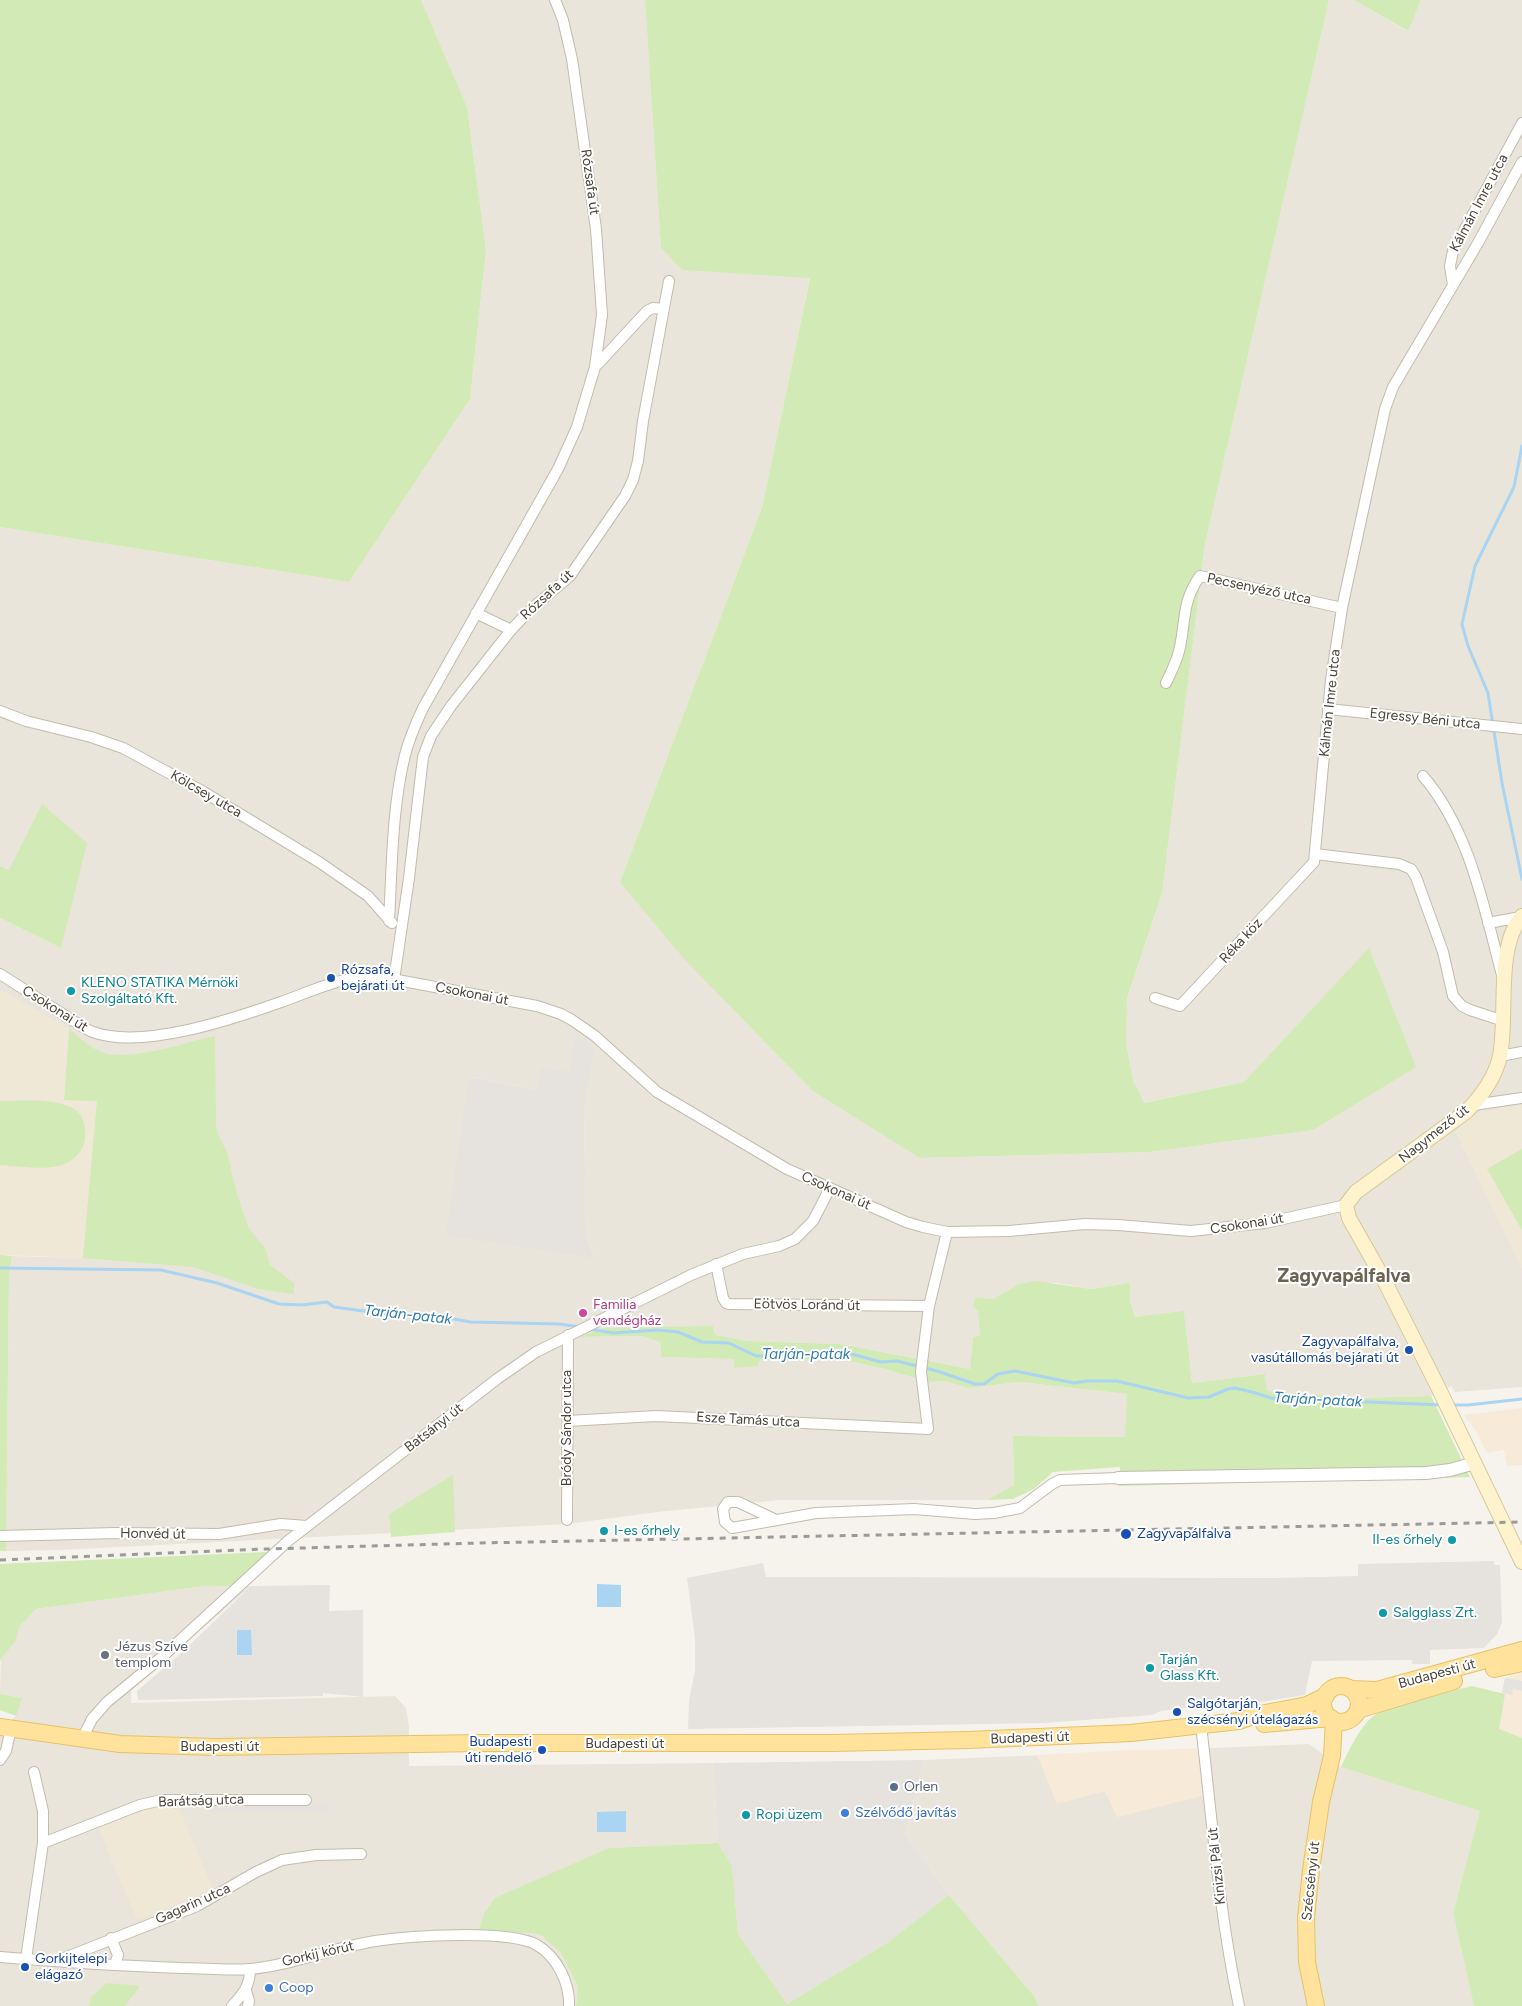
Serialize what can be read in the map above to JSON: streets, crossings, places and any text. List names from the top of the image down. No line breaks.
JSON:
{"streets":{"main road":["Nagymező út","Budapesti út","Szécsényi út"],"street":["Rózsafa út","Kálmán Imre utca","Pecsenyéző utca","Egressy Béni utca","Kölcsey utca","Réka köz","Csokonai út","Eötvös Loránd út","Esze Tamás utca","Batsányi út","Bródy Sándor utca","Honvéd út","Barátság utca","Kinizsi Pál út","Gagarin utca","Gorkij körút"]},"crossings":[["Rózsafa út","Kölcsey utca"],["Rózsafa út","Csokonai út"],["Kálmán Imre utca","Pecsenyéző utca"],["Kálmán Imre utca","Egressy Béni utca"],["Kálmán Imre utca","Réka köz"],["Csokonai út","Nagymező út"],["Csokonai út","Batsányi út"],["Eötvös Loránd út","Esze Tamás utca"],["Eötvös Loránd út","Batsányi út"],["Esze Tamás utca","Bródy Sándor utca"],["Batsányi út","Bródy Sándor utca"],["Batsányi út","Honvéd út"],["Batsányi út","Budapesti út"],["Budapesti út","Kinizsi Pál út"],["Budapesti út","Szécsényi út"],["Gagarin utca","Gorkij körút"]],"districts":["Zagyvapálfalva"],"water":["Tarján-patak"],"places":["Rózsafa, bejárati út","KLENO STATIKA Mérnöki Szolgáltató Kft.","Familia vendégház","Zagyvapálfalva, vasútállomás bejárati út","I-es őrhely","Zagyvapálfalva","II-es őrhely","Salgglass Zrt.","Jézus Szíve templom","Tarján Glass Kft.","Salgótarján, szécsényi útelágazás","Budapesti úti rendelő","Orlen","Szélvődő javítás","Ropi üzem","Gorkijtelepi elágazó","Coop"]}
